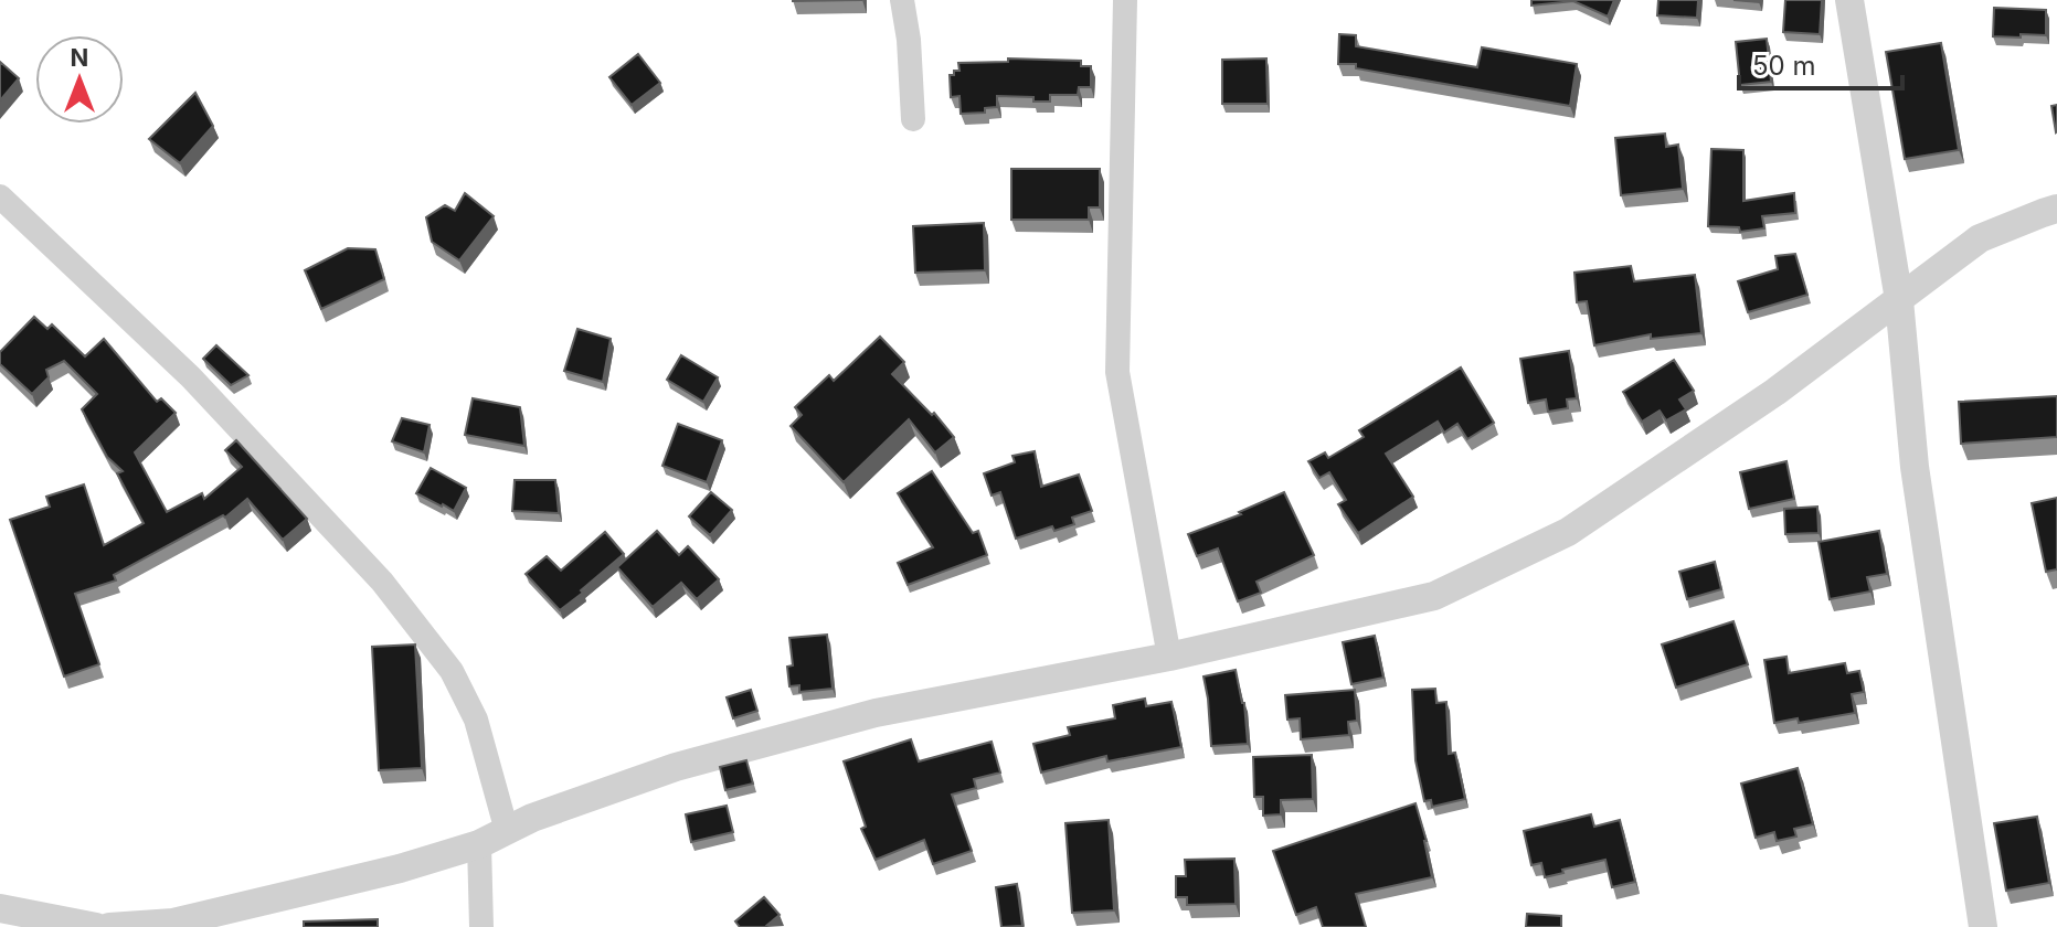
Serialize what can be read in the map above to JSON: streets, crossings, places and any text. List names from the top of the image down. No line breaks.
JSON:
{"scale_bar":"50 m","north":"top"}
